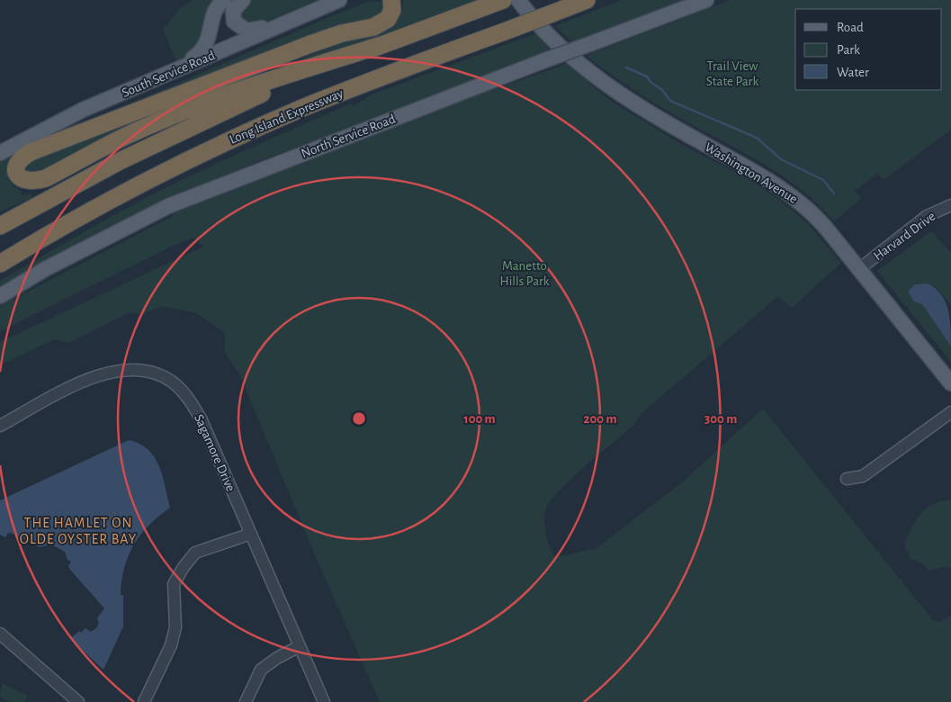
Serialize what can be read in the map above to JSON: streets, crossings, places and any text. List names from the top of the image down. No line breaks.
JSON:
{"streets":{"highway":["Long Island Expressway"],"main road":["South Service Road","North Service Road","Washington Avenue"],"street":["Harvard Drive","Sagamore Drive"]},"crossings":[["Washington Avenue","Harvard Drive"]],"districts":["THE HAMLET ON OLDE OYSTER BAY"],"parks":["Trail View State Park","Manetto Hills Park"],"legend":["Road","Park","Water"],"rings":["100 m","200 m","300 m"]}
